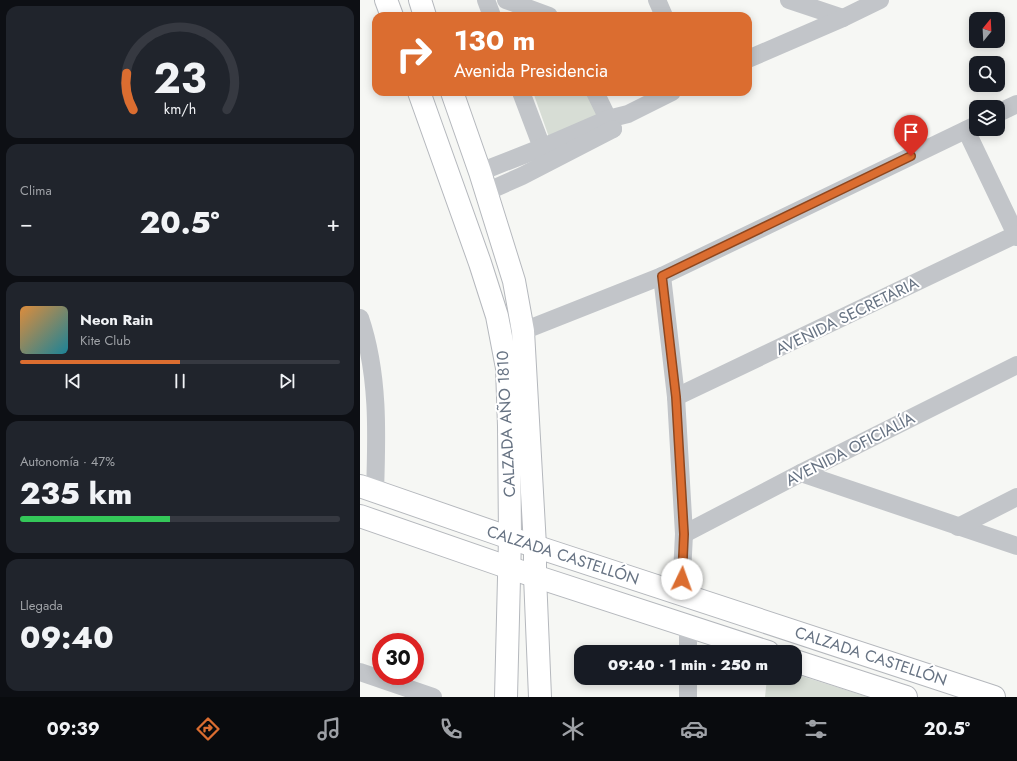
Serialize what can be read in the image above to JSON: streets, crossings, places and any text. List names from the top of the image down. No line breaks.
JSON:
{"streets":{"street":["AVENIDA SECRETARIA","CALZADA AÑO 1810","AVENIDA OFICIALÍA","CALZADA CASTELLÓN"]},"crossings":[["CALZADA AÑO 1810","CALZADA CASTELLÓN"]],"north":"top","page":{"turn":["130 m","Avenida Presidencia"],"tile":["Clima",["Autonomía · 47%","235 km"],["Llegada","09:40"]],"heat":["−","20.5°","+"],"song":["Neon Rain","Kite Club"],"limit":"30","trip":"09:40 · 1 min · 250 m","tabs":["09:39","20.5°"],"gauge":["23","km/h"]}}
